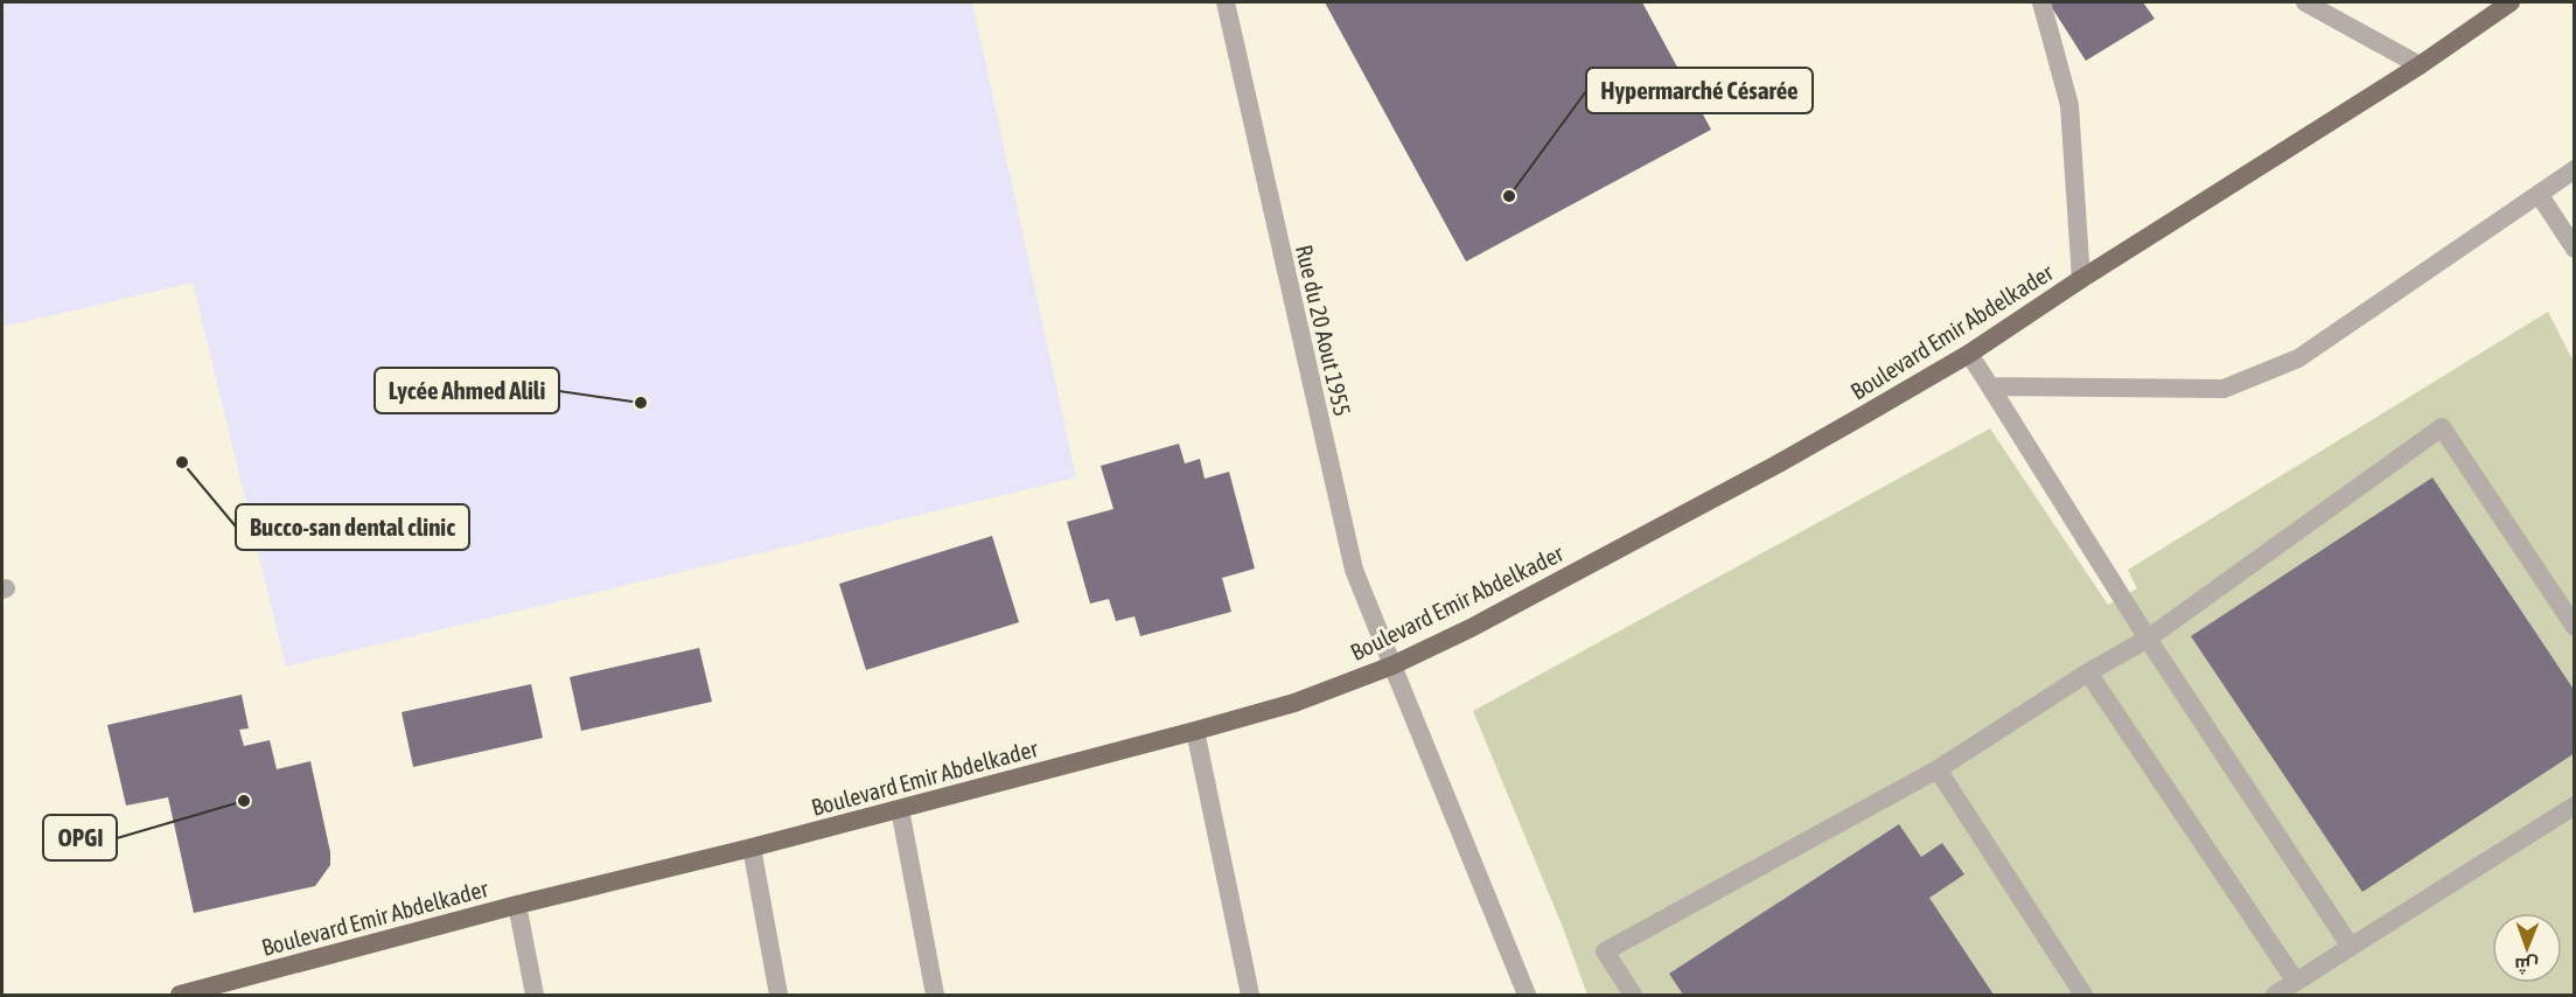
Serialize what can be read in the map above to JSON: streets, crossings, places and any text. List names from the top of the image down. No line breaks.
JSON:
{"streets":{"main road":["Boulevard Emir Abdelkader"],"street":["Rue du 20 Aout 1955"]},"crossings":[["Rue du 20 Aout 1955","Boulevard Emir Abdelkader"]],"places":["Hypermarché Césarée","Lycée Ahmed Alili","Bucco-san dental clinic","OPGI"],"north":"bottom"}
